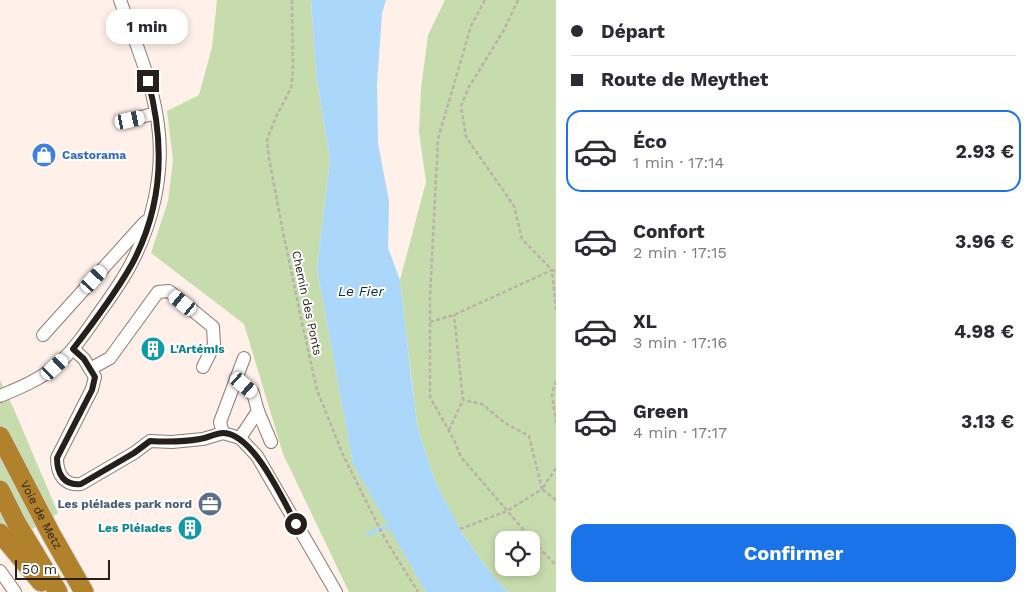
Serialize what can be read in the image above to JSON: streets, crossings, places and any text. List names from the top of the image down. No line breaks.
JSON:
{"streets":{"highway":["Voie de Metz"],"path":["Chemin des Ponts"]},"water":["Le Fier"],"places":{"shop":["Castorama"],"building":["L'Artémis","Les Pléiades"],"office":["Les pléiades park nord"]},"scale_bar":"50 m","page":{"banner":["Départ","Route de Meythet"],"bubble":"1 min","list":[{"name":"Éco","note":"1 min · 17:14","value":"2.93 €"},{"name":"Confort","note":"2 min · 17:15","value":"3.96 €"},{"name":"XL","note":"3 min · 17:16","value":"4.98 €"},{"name":"Green","note":"4 min · 17:17","value":"3.13 €"}],"buttons":"Confirmer","scale":"50 m"}}
